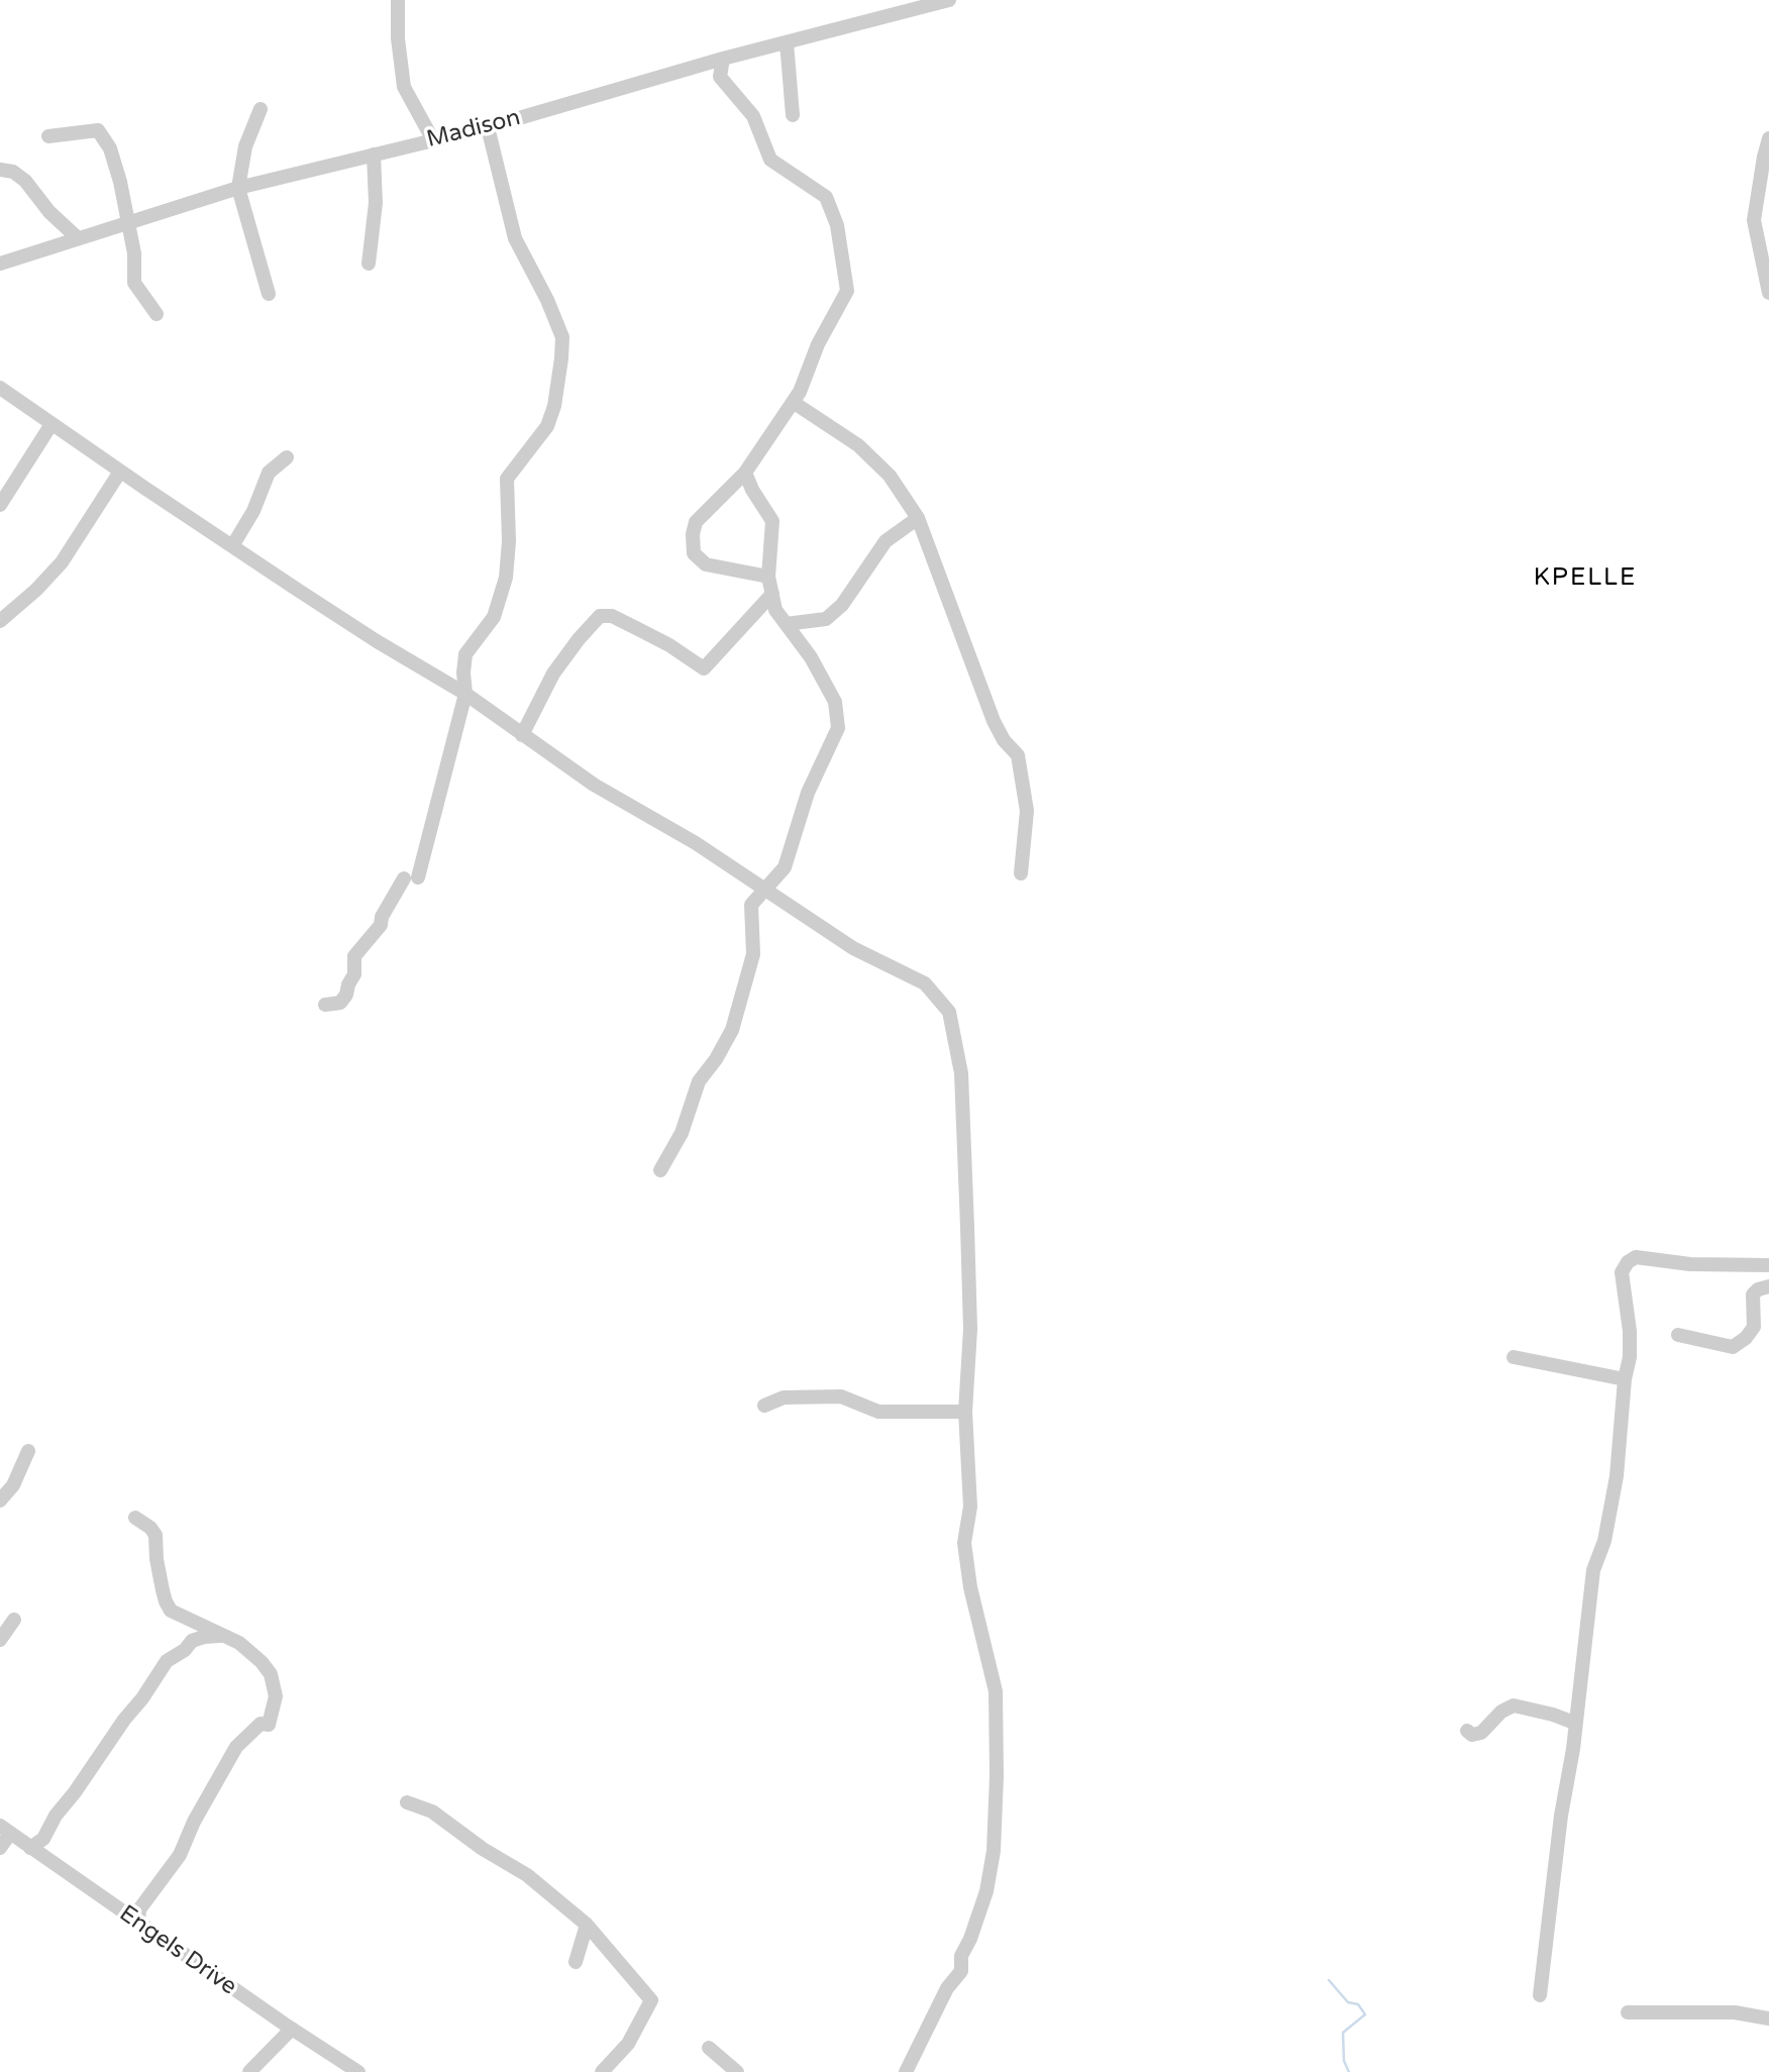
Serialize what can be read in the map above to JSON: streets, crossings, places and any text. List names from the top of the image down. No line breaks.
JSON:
{"streets":{"street":["Madison","Engels Drive"]},"districts":["KPELLE"]}
